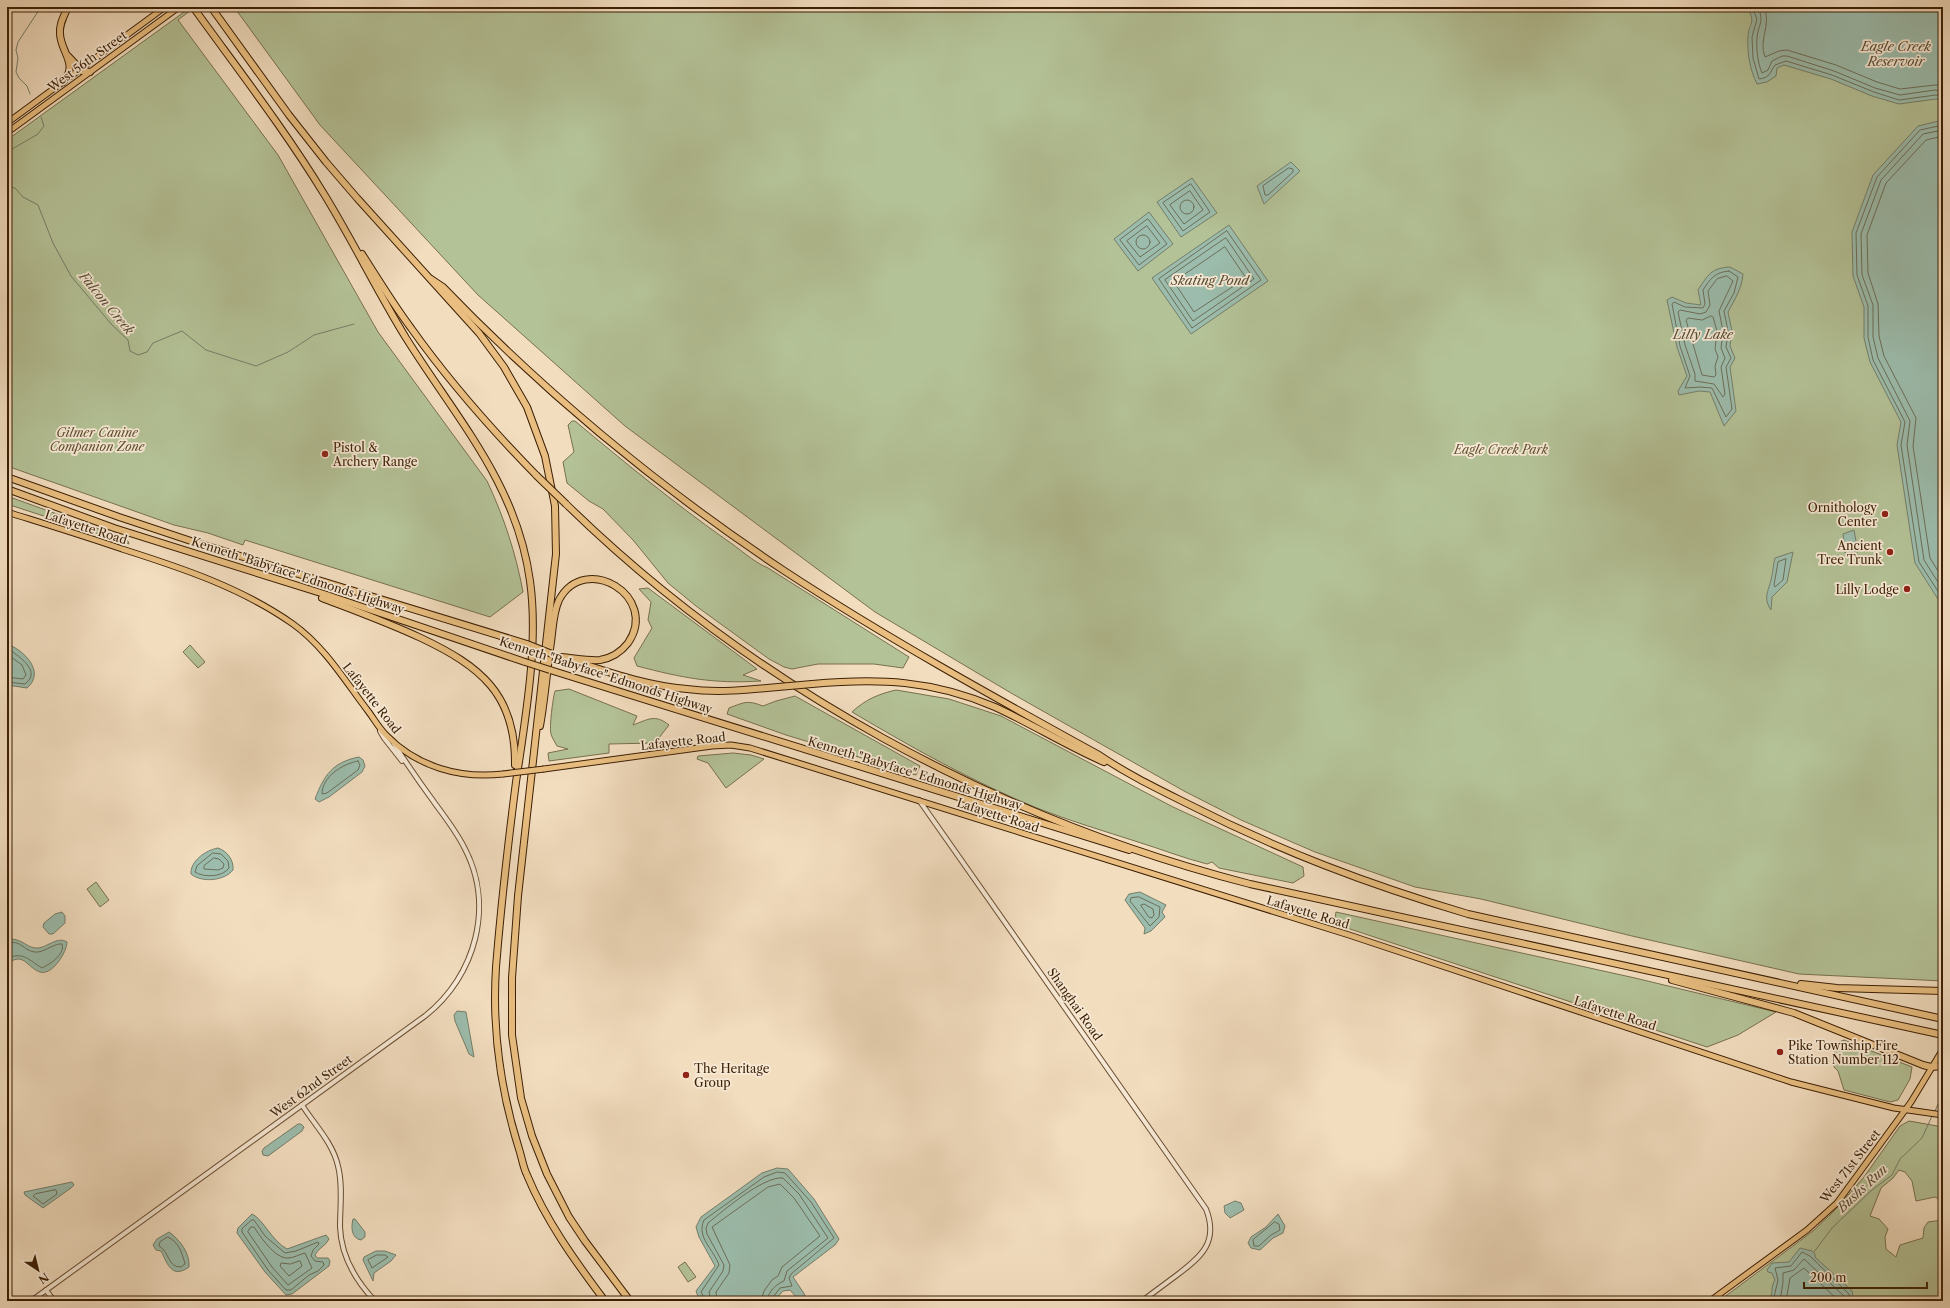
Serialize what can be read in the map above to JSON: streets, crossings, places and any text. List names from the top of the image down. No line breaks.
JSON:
{"streets":{"highway":["Kenneth \"Babyface\" Edmonds Highway"],"main road":["West 56th Street","Lafayette Road","West 71st Street"],"street":["Shanghai Road","West 62nd Street"]},"crossings":[["Lafayette Road","Shanghai Road"],["Lafayette Road","West 71st Street"]],"water":["Eagle Creek Reservoir","Skating Pond","Falcon Creek","Lilly Lake","Bushs Run"],"parks":["Gilmer Canine Companion Zone","Eagle Creek Park"],"places":["Pistol & Archery Range","Ornithology Center","Ancient Tree Trunk","Lilly Lodge","Pike Township Fire Station Number 112","The Heritage Group"],"scale_bar":"200 m","north":"bottom right"}
